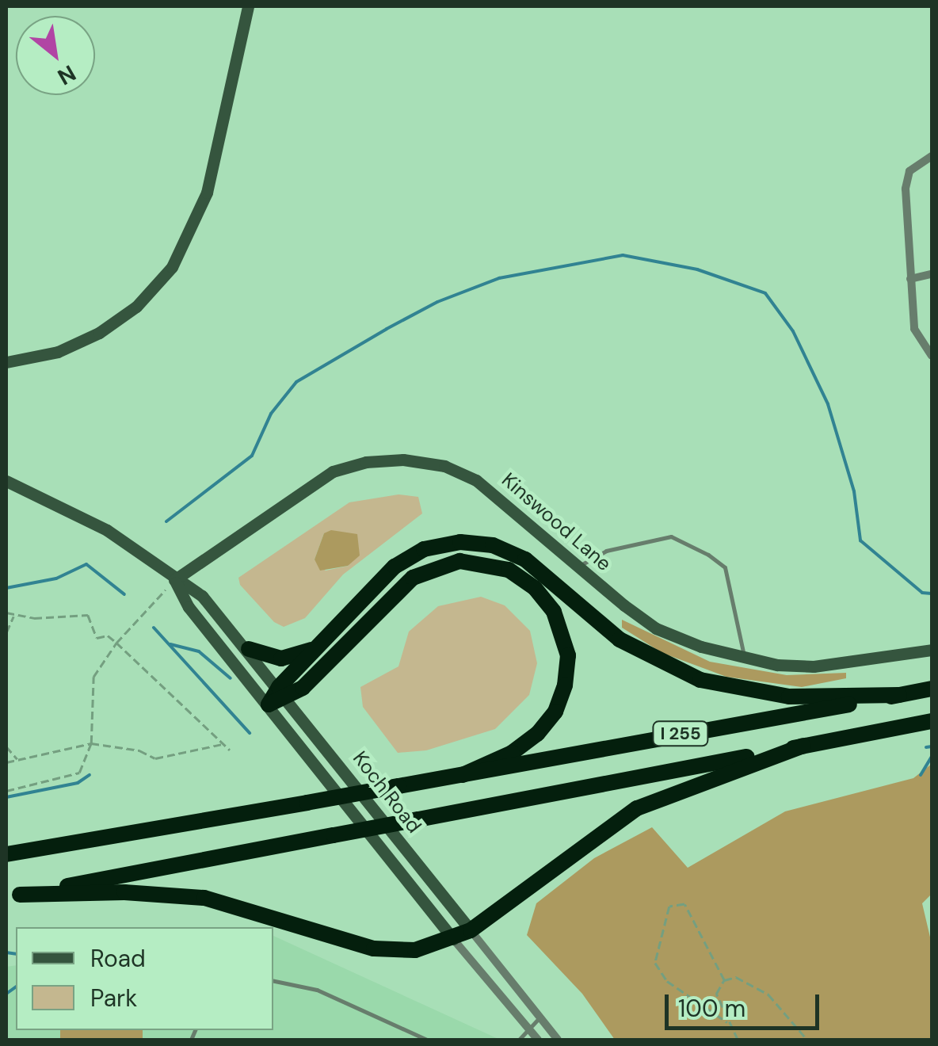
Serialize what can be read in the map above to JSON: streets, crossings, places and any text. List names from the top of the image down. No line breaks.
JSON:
{"streets":{"highway":["I 255"],"street":["Kinswood Lane","Koch Road"]},"crossings":[["Kinswood Lane","Koch Road"]],"legend":["Road","Park"],"scale_bar":"100 m","north":"bottom right"}
